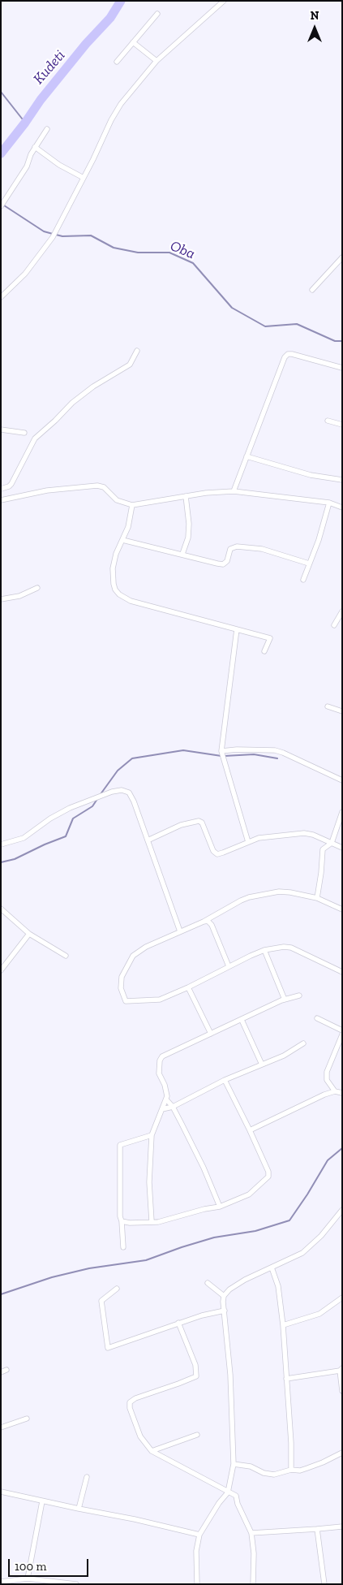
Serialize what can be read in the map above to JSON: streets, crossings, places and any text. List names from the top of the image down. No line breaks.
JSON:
{"water":["Kudeti","Oba"],"scale_bar":"100 m","north":"top"}
